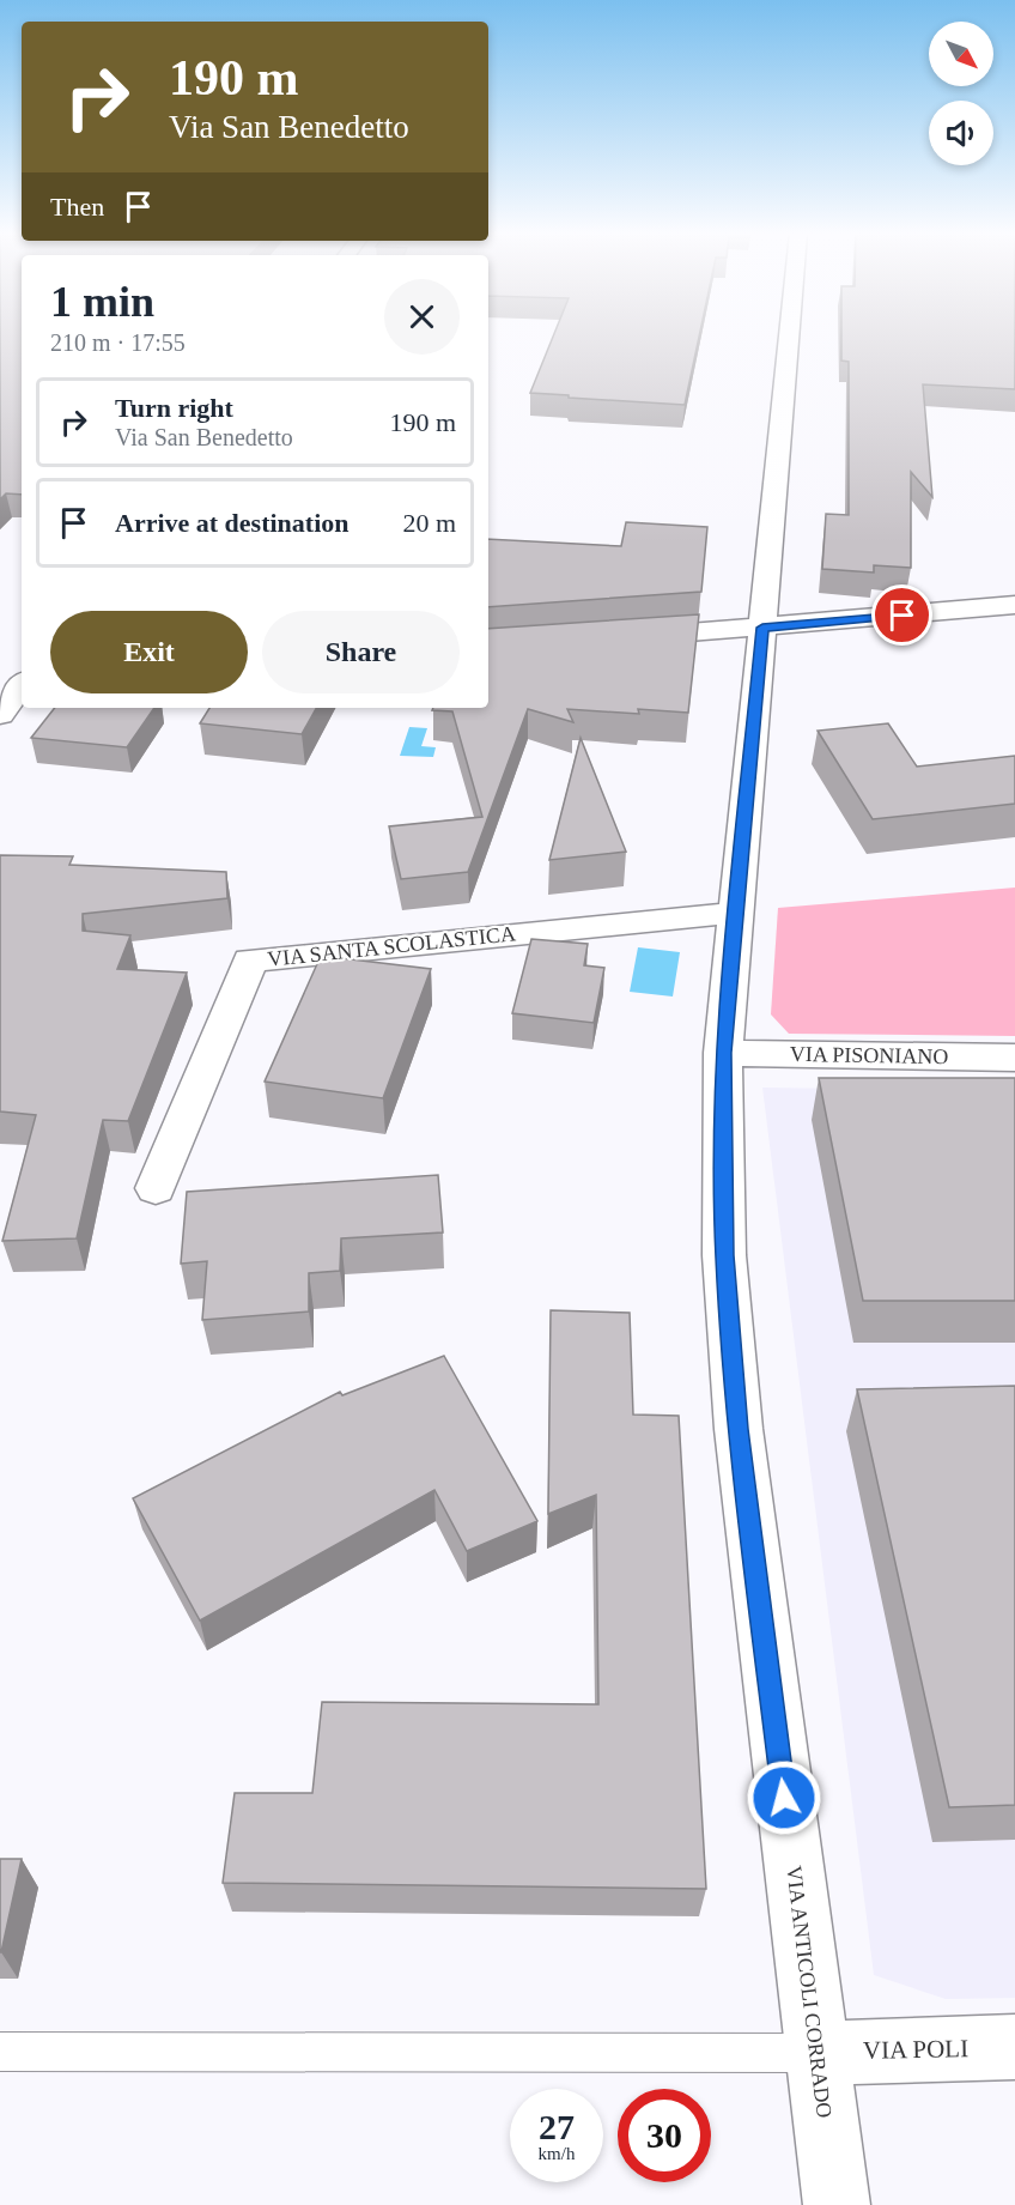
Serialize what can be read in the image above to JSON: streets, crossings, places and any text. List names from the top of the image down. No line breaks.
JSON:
{"streets":{"street":["VIA SANTA SCOLASTICA","VIA PISONIANO","VIA ANTICOLI CORRADO","VIA POLI"]},"crossings":[["VIA SANTA SCOLASTICA","VIA ANTICOLI CORRADO"],["VIA PISONIANO","VIA ANTICOLI CORRADO"],["VIA ANTICOLI CORRADO","VIA POLI"]],"north":"bottom right","page":{"turn":["190 m","Via San Benedetto"],"then":"Then","heading":["1 min","210 m · 17:55"],"list":[{"name":"Turn right","note":"Via San Benedetto","value":"190 m"},{"name":"Arrive at destination","value":"20 m"}],"buttons":["Exit","Share"],"speed":"27 km/h","limit":"30"}}
